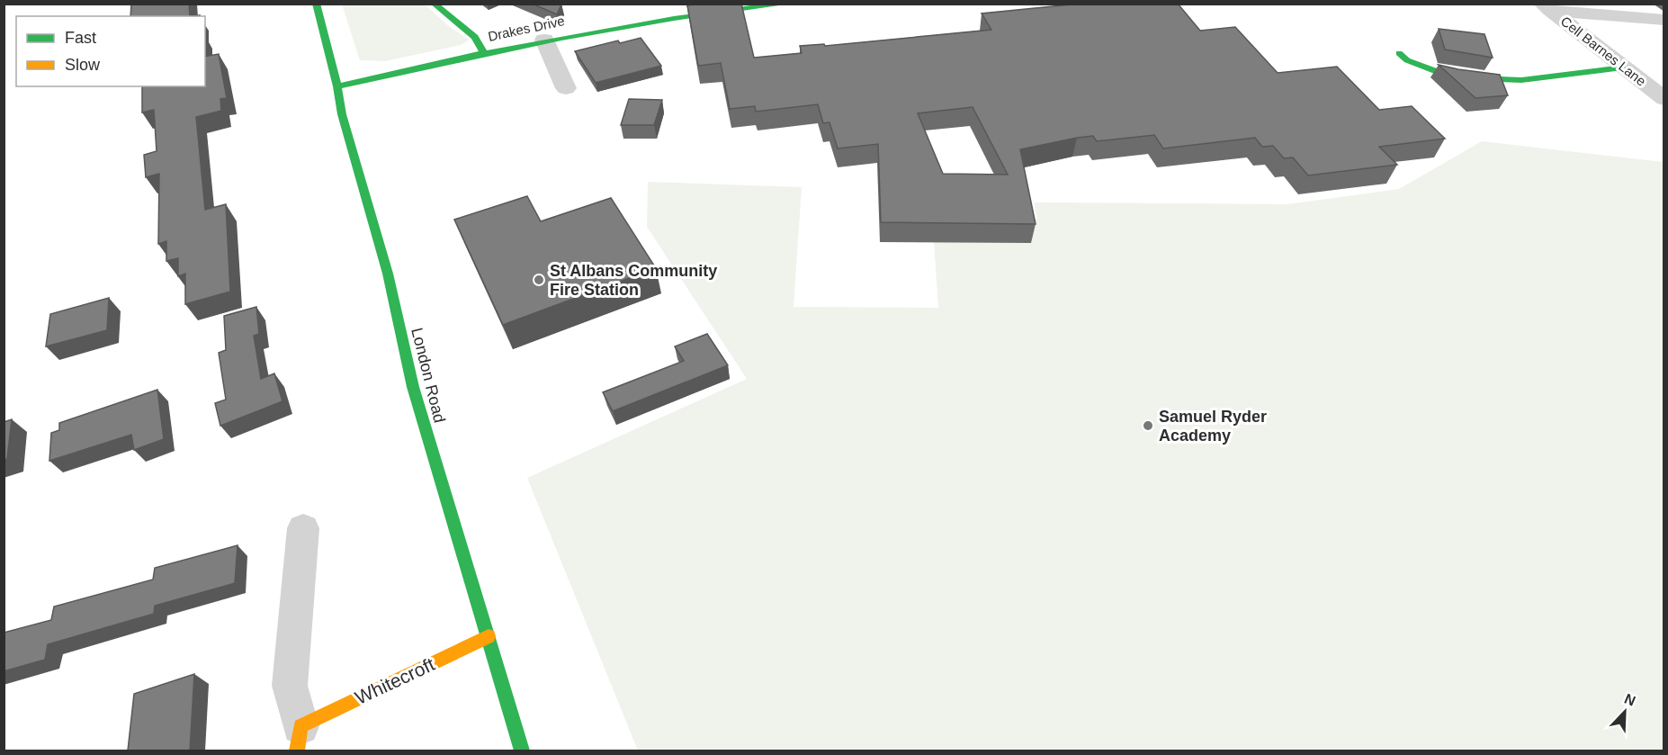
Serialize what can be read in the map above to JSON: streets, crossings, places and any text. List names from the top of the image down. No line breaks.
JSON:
{"streets":{"street":["Drakes Drive","Cell Barnes Lane","London Road","Whitecroft"]},"crossings":[["Drakes Drive","London Road"],["London Road","Whitecroft"]],"places":["St Albans Community Fire Station","Samuel Ryder Academy"],"legend":["Fast","Slow"],"north":"top right"}
